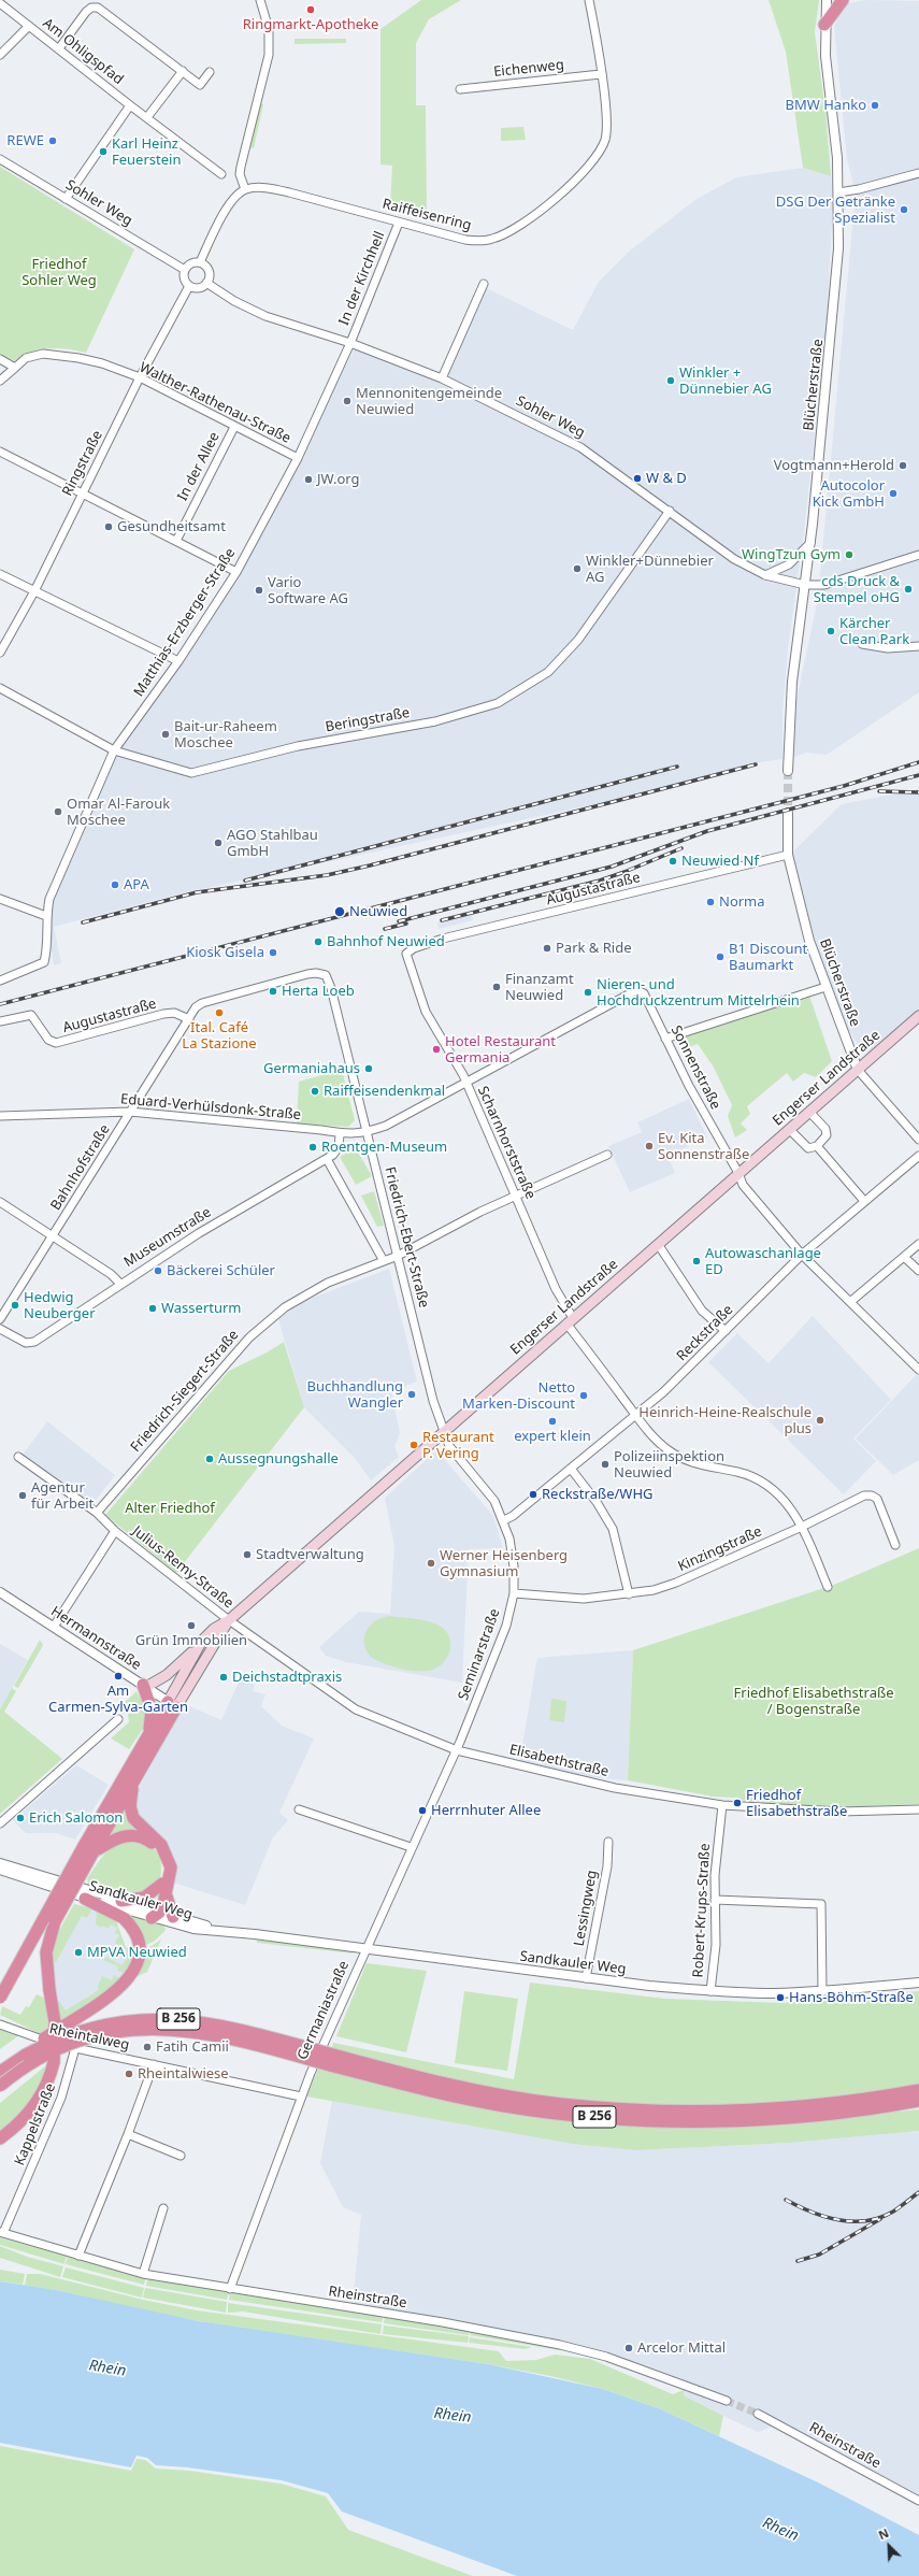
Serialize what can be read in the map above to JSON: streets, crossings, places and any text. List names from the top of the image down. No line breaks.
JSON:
{"streets":{"highway":["B 256"],"main road":["Engerser Landstraße"],"street":["Am Ohligspfad","Eichenweg","Sohler Weg","Raiffeisenring","In der Kirchhell","Blücherstraße","Walther-Rathenau-Straße","Ringstraße","In der Allee","Matthias-Erzberger-Straße","Beringstraße","Augustastraße","Sonnenstraße","Eduard-Verhülsdonk-Straße","Scharnhorststraße","Bahnhofstraße","Museumstraße","Friedrich-Ebert-Straße","Reckstraße","Friedrich-Siegert-Straße","Kinzingstraße","Julius-Remy-Straße","Hermannstraße","Seminarstraße","Elisabethstraße","Sandkauler Weg","Lessingweg","Robert-Krups-Straße","Germaniastraße","Rheintalweg","Kappelstraße","Rheinstraße"]},"crossings":[["Eichenweg","Raiffeisenring"],["Sohler Weg","In der Kirchhell"],["Sohler Weg","Blücherstraße"],["Sohler Weg","Ringstraße"],["Sohler Weg","Matthias-Erzberger-Straße"],["Sohler Weg","Beringstraße"],["Raiffeisenring","In der Kirchhell"],["In der Kirchhell","Matthias-Erzberger-Straße"],["Blücherstraße","Augustastraße"],["Blücherstraße","Engerser Landstraße"],["Walther-Rathenau-Straße","Ringstraße"],["Walther-Rathenau-Straße","In der Allee"],["Walther-Rathenau-Straße","Matthias-Erzberger-Straße"],["Matthias-Erzberger-Straße","Beringstraße"],["Augustastraße","Scharnhorststraße"],["Augustastraße","Bahnhofstraße"],["Sonnenstraße","Engerser Landstraße"],["Sonnenstraße","Scharnhorststraße"],["Sonnenstraße","Reckstraße"],["Engerser Landstraße","Scharnhorststraße"],["Engerser Landstraße","Friedrich-Ebert-Straße"],["Engerser Landstraße","Julius-Remy-Straße"],["Engerser Landstraße","Hermannstraße"],["Engerser Landstraße","Seminarstraße"],["Engerser Landstraße","Elisabethstraße"],["Eduard-Verhülsdonk-Straße","Bahnhofstraße"],["Eduard-Verhülsdonk-Straße","Museumstraße"],["Eduard-Verhülsdonk-Straße","Friedrich-Ebert-Straße"],["Scharnhorststraße","Reckstraße"],["Scharnhorststraße","Friedrich-Siegert-Straße"],["Scharnhorststraße","Kinzingstraße"],["Bahnhofstraße","Friedrich-Ebert-Straße"],["Friedrich-Ebert-Straße","Friedrich-Siegert-Straße"],["Friedrich-Ebert-Straße","Seminarstraße"],["Reckstraße","Seminarstraße"],["Friedrich-Siegert-Straße","Julius-Remy-Straße"],["Kinzingstraße","Seminarstraße"],["Julius-Remy-Straße","Elisabethstraße"],["Seminarstraße","Elisabethstraße"],["Seminarstraße","Germaniastraße"],["Elisabethstraße","Robert-Krups-Straße"],["Elisabethstraße","Germaniastraße"],["Sandkauler Weg","Lessingweg"],["Sandkauler Weg","Robert-Krups-Straße"],["Sandkauler Weg","Germaniastraße"],["Germaniastraße","Rheintalweg"],["Germaniastraße","Rheinstraße"],["Rheintalweg","Kappelstraße"],["Kappelstraße","Rheinstraße"]],"water":["Rhein"],"parks":["Friedhof Sohler Weg","Alter Friedhof","Friedhof Elisabethstraße / Bogenstraße"],"places":["Ringmarkt-Apotheke","BMW Hanko","REWE","Karl Heinz Feuerstein","DSG Der Getränke Spezialist","Winkler + Dünnebier AG","Mennonitengemeinde Neuwied","Vogtmann+Herold","W & D","JW.org","Autocolor Kick GmbH","Gesundheitsamt","WingTzun Gym","Winkler+Dünnebier AG","cds Druck & Stempel oHG","Vario Software AG","Kärcher Clean Park","Bait-ur-Raheem Moschee","Omar Al-Farouk Moschee","AGO Stahlbau GmbH","Neuwied Nf","APA","Norma","Neuwied","Bahnhof Neuwied","Park & Ride","Kiosk Gisela","B1 Discount Baumarkt","Finanzamt Neuwied","Herta Loeb","Nieren- und Hochdruckzentrum Mittelrhein","Ital. Café La Stazione","Hotel Restaurant Germania","Germaniahaus","Raiffeisendenkmal","Ev. Kita Sonnenstraße","Roentgen-Museum","Autowaschanlage ED","Bäckerei Schüler","Hedwig Neuberger","Wasserturm","Buchhandlung Wangler","Netto Marken-Discount","Heinrich-Heine-Realschule plus","expert klein","Restaurant P. Vering","Aussegnungshalle","Polizeiinspektion Neuwied","Reckstraße/WHG","Agentur für Arbeit","Stadtverwaltung","Werner Heisenberg Gymnasium","Grün Immobilien","Am Carmen-Sylva-Garten","Deichstadtpraxis","Friedhof Elisabethstraße","Herrnhuter Allee","Erich Salomon","MPVA Neuwied","Hans-Böhm-Straße","Fatih Camii","Rheintalwiese","Arcelor Mittal"],"north":"top left"}
